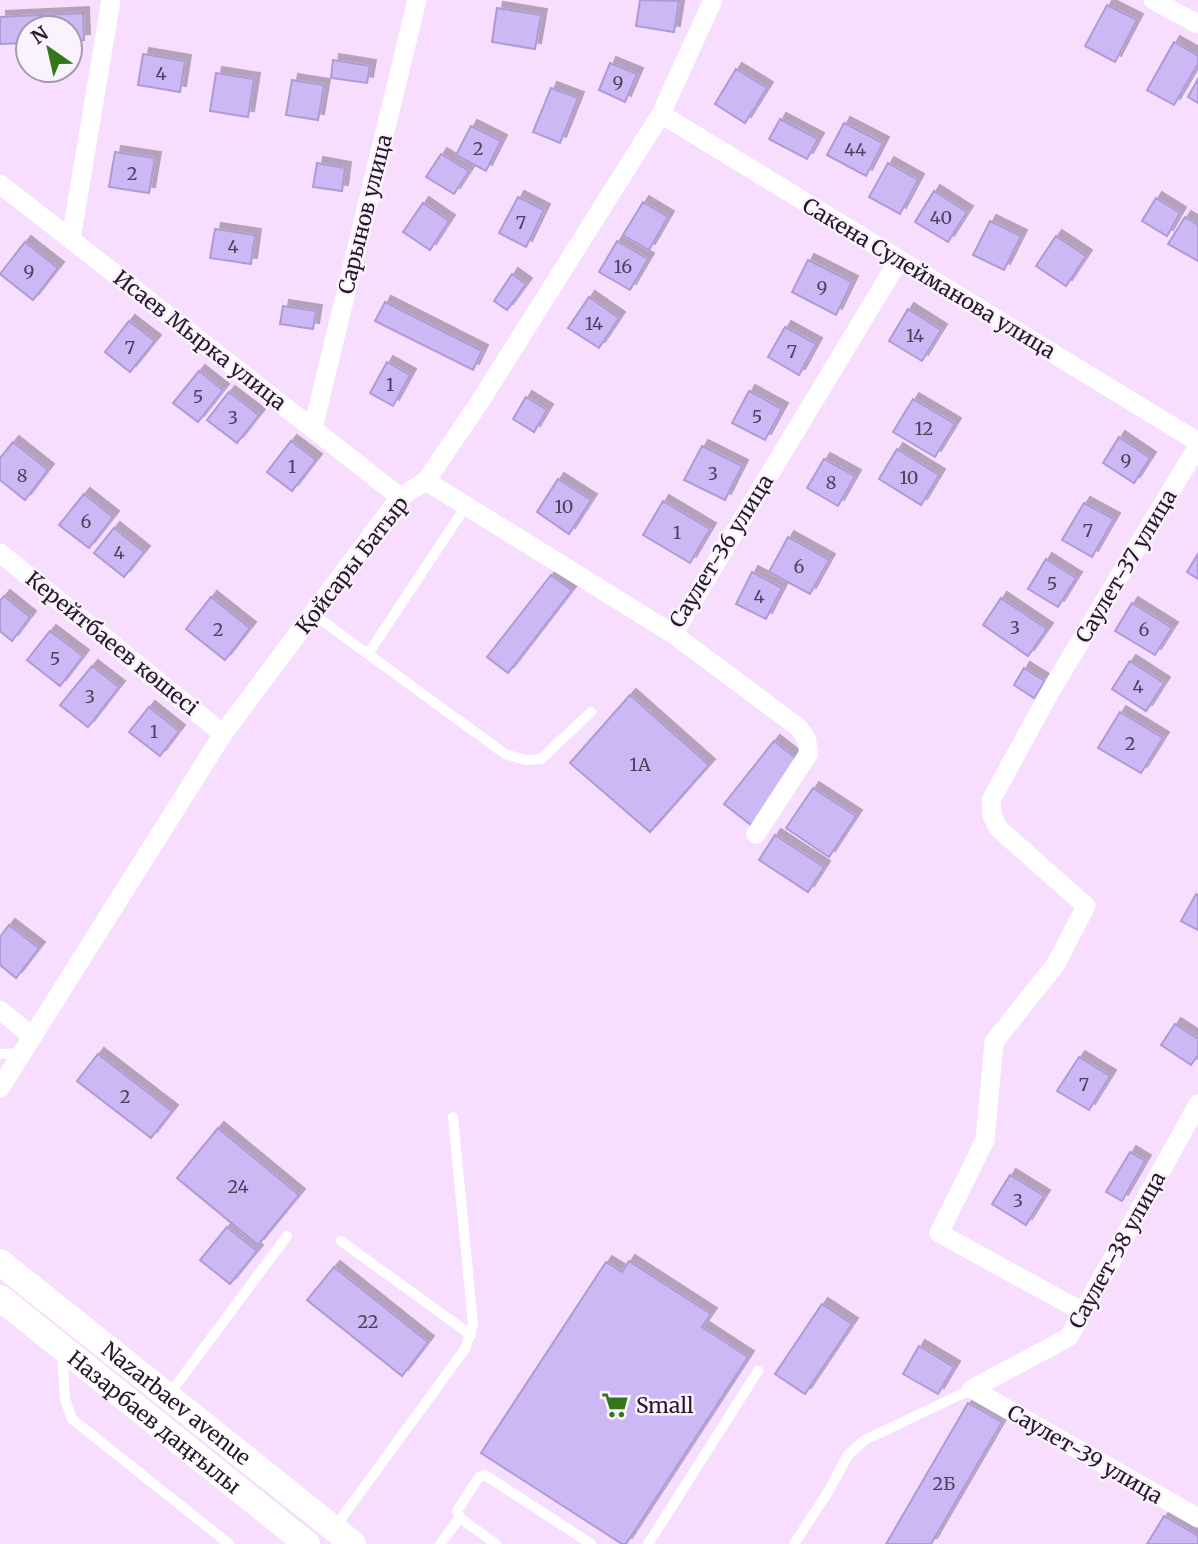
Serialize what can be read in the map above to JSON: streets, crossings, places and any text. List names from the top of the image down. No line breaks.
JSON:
{"streets":{"main road":["Nazarbaev avenue","Назарбаев даңғылы"],"street":["Сарынов улица","Сакена Сулейманова улица","Исаев Мырка улица","Саулет-36 улица","Қойсары Батыр","Саулет-37 улица","Керейтбаеев көшесі","Саулет-38 улица","Саулет-39 улица"]},"crossings":[["Сарынов улица","Исаев Мырка улица"],["Сакена Сулейманова улица","Саулет-36 улица"],["Сакена Сулейманова улица","Қойсары Батыр"],["Сакена Сулейманова улица","Саулет-37 улица"],["Исаев Мырка улица","Қойсары Батыр"],["Саулет-36 улица","Қойсары Батыр"],["Қойсары Батыр","Керейтбаеев көшесі"],["Саулет-37 улица","Саулет-38 улица"],["Саулет-38 улица","Саулет-39 улица"]],"places":{"supermarket":["Small"]},"house_numbers":["4","9","2","44","2","40","7","4","16","9","9","14","14","7","7","1","5","5","3","12","9","1","3","8","10","8","10","6","7","1","4","6","5","4","3","2","6","5","4","3","1","2","1А","7","2","24","3","22","2Б"],"north":"top left"}
